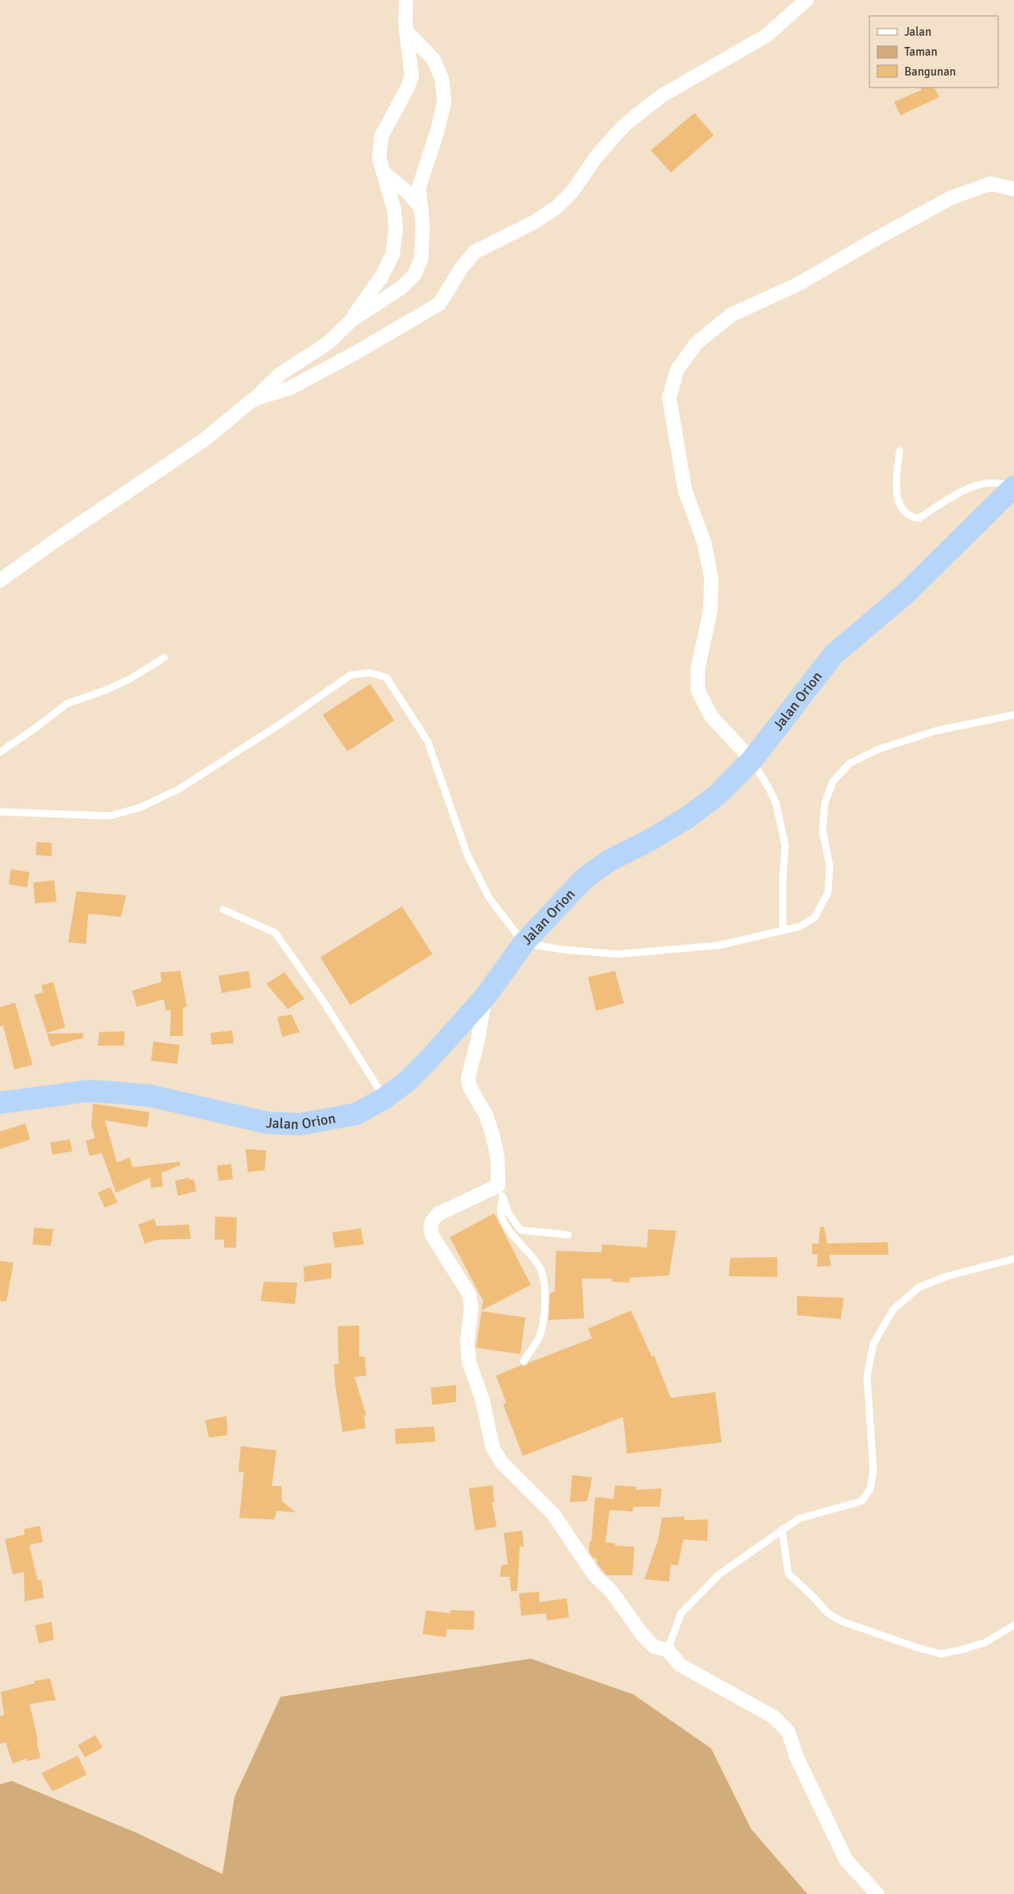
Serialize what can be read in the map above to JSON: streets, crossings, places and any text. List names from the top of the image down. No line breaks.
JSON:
{"streets":{"highway":["Jalan Orion"]},"legend":["Jalan","Taman","Bangunan"]}
